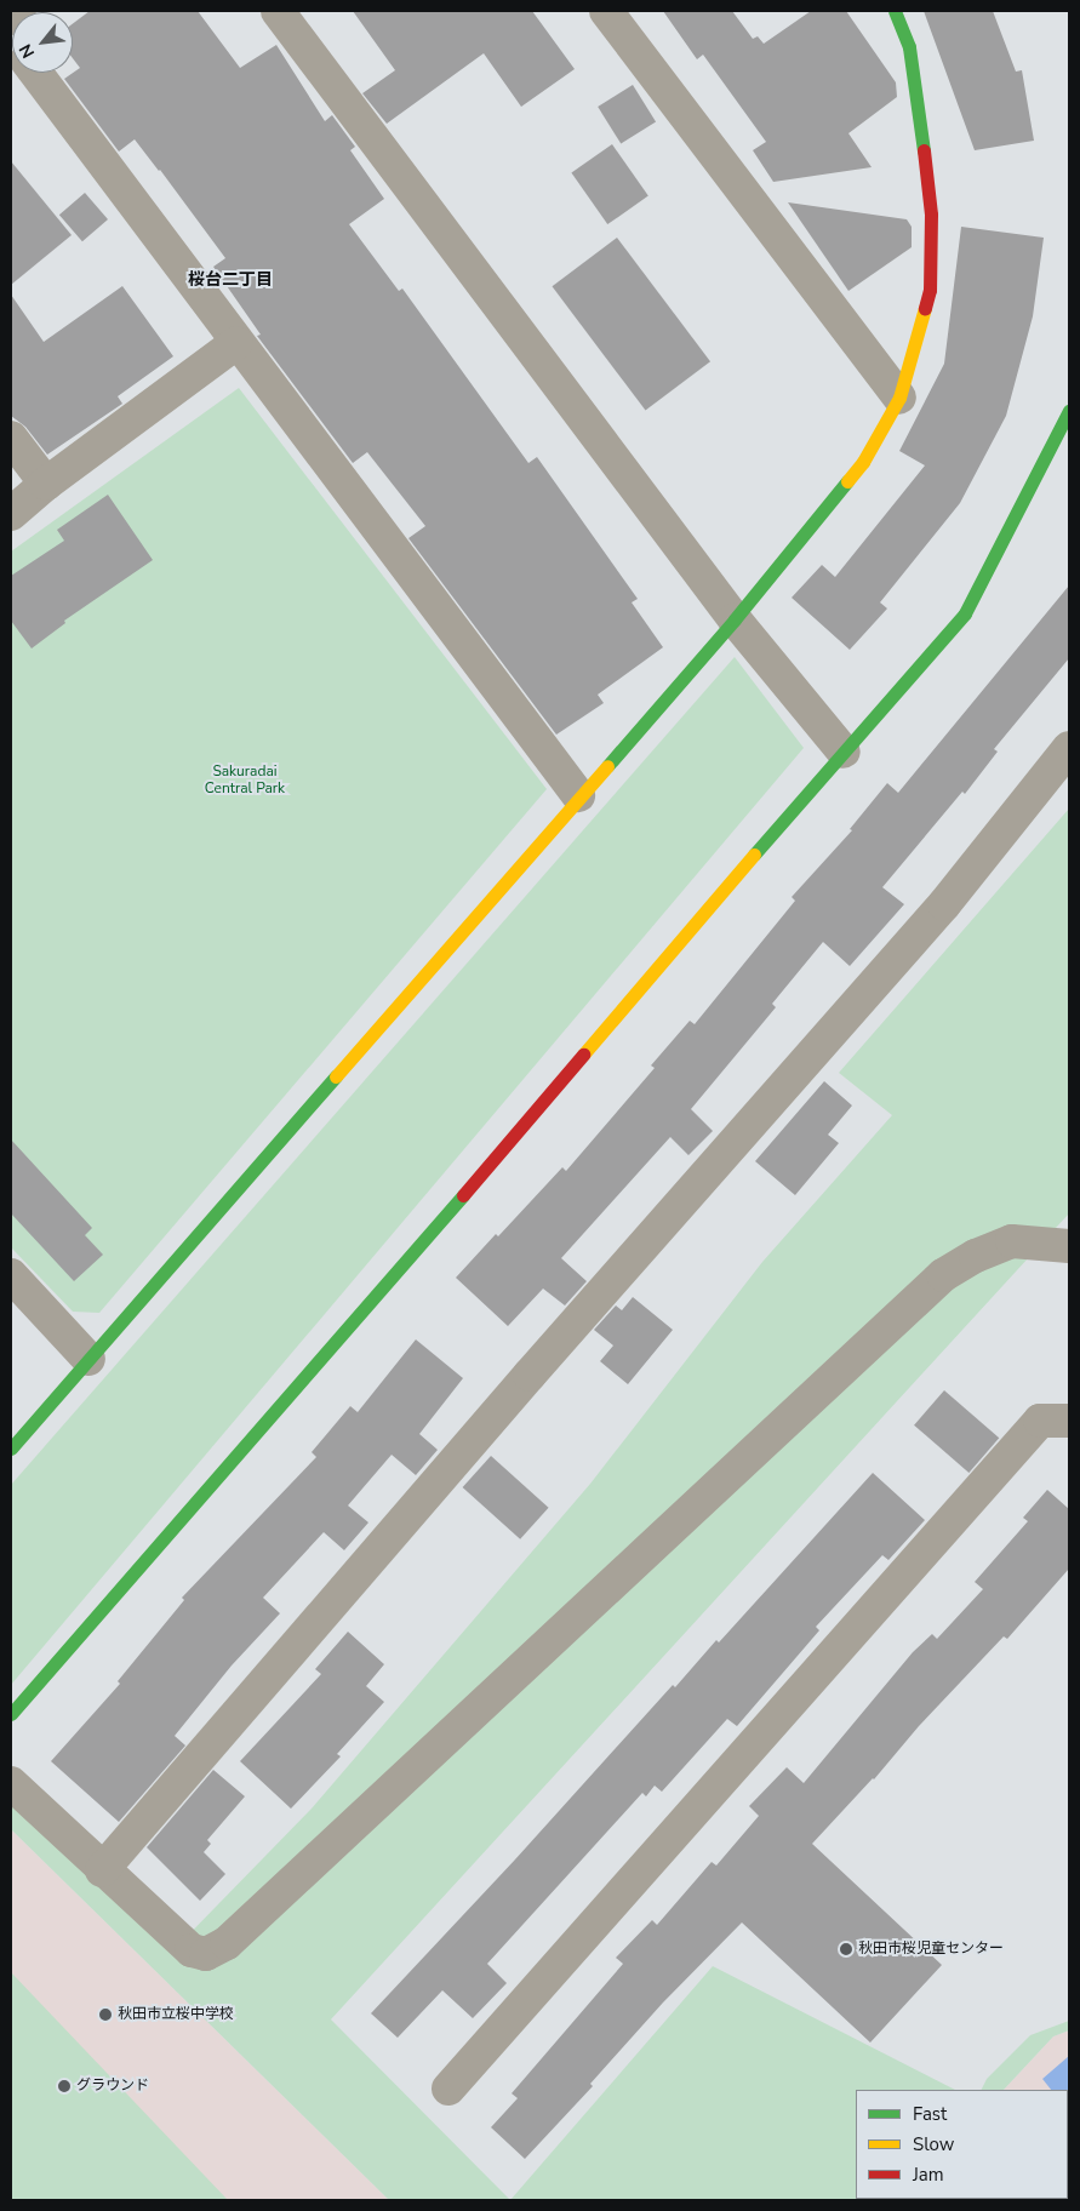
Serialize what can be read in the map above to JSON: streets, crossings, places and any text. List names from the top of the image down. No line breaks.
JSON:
{"districts":["桜台二丁目"],"parks":["Sakuradai Central Park"],"places":["秋田市桜児童センター","秋田市立桜中学校","グラウンド"],"legend":["Fast","Slow","Jam"],"north":"bottom left"}
